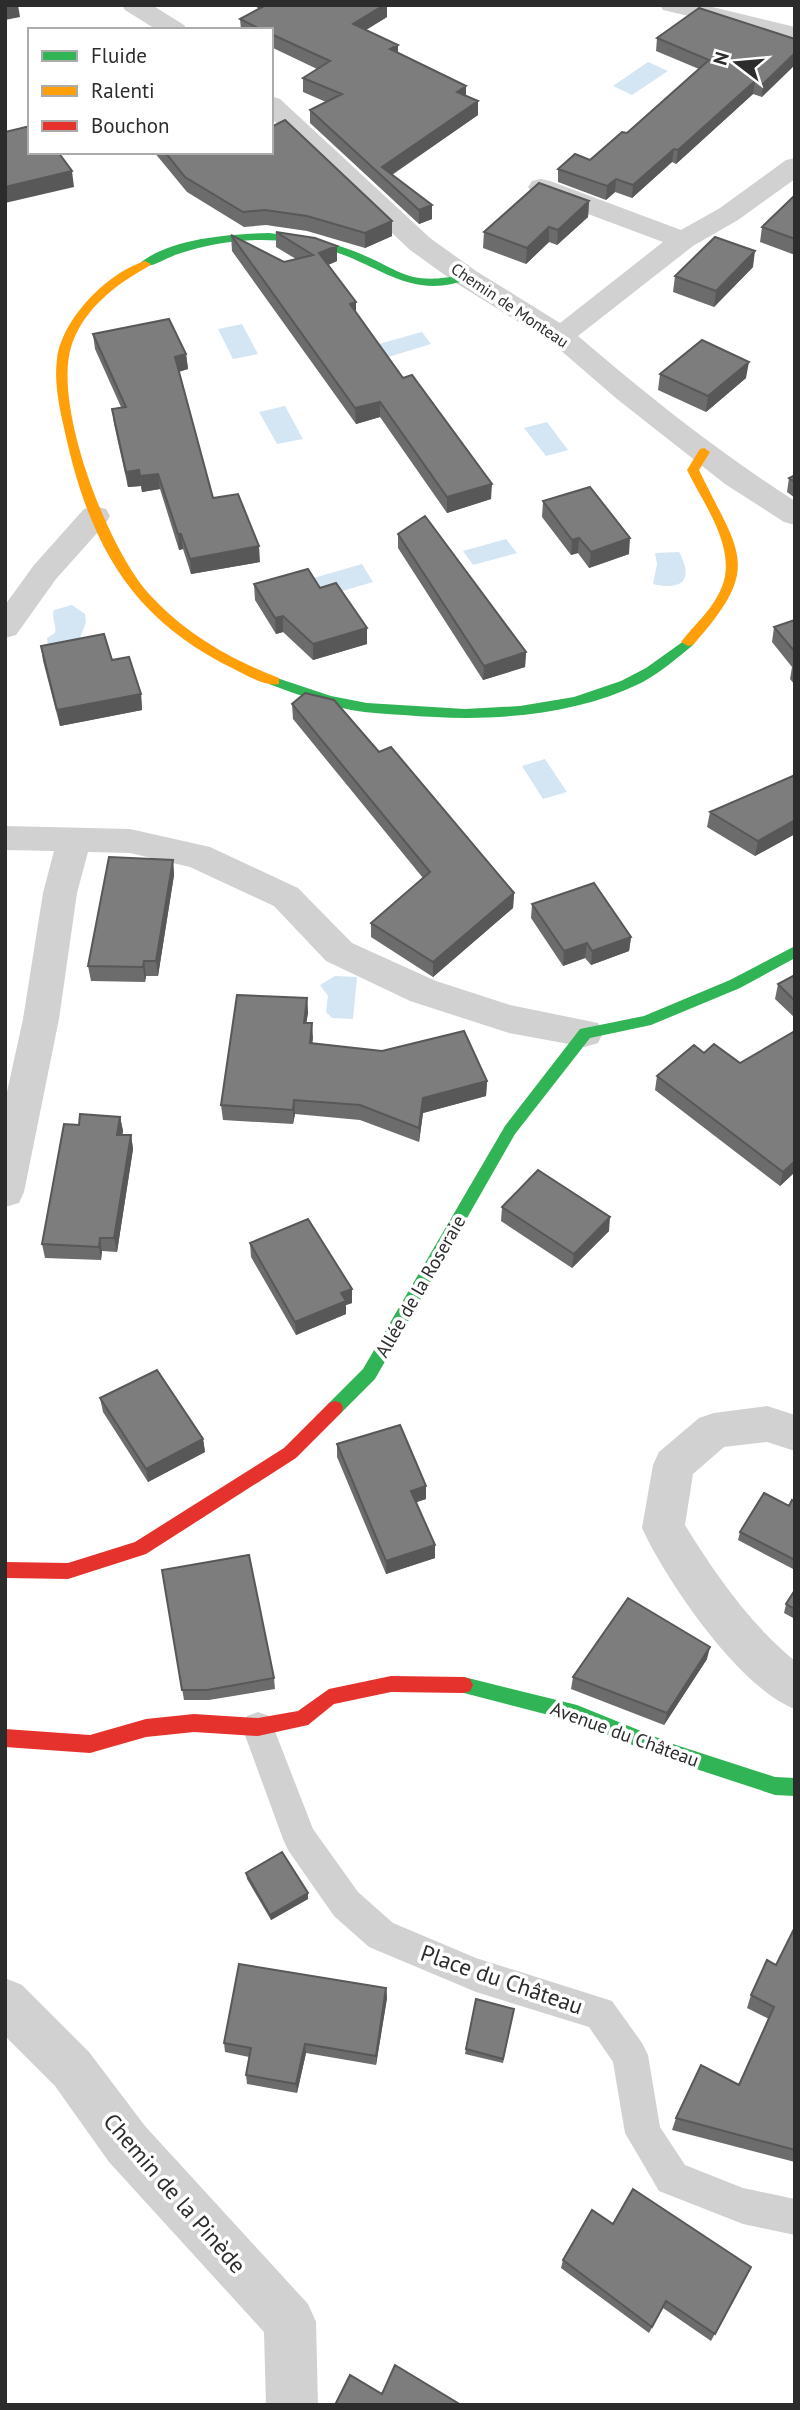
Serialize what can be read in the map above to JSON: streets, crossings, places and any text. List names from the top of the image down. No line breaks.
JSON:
{"streets":{"street":["Chemin de Monteau","Allée de la Roseraie","Avenue du Château","Chemin de la Pinède"],"lane":["Place du Château"]},"crossings":[["Avenue du Château","Place du Château"]],"legend":["Fluide","Ralenti","Bouchon"],"north":"left"}
